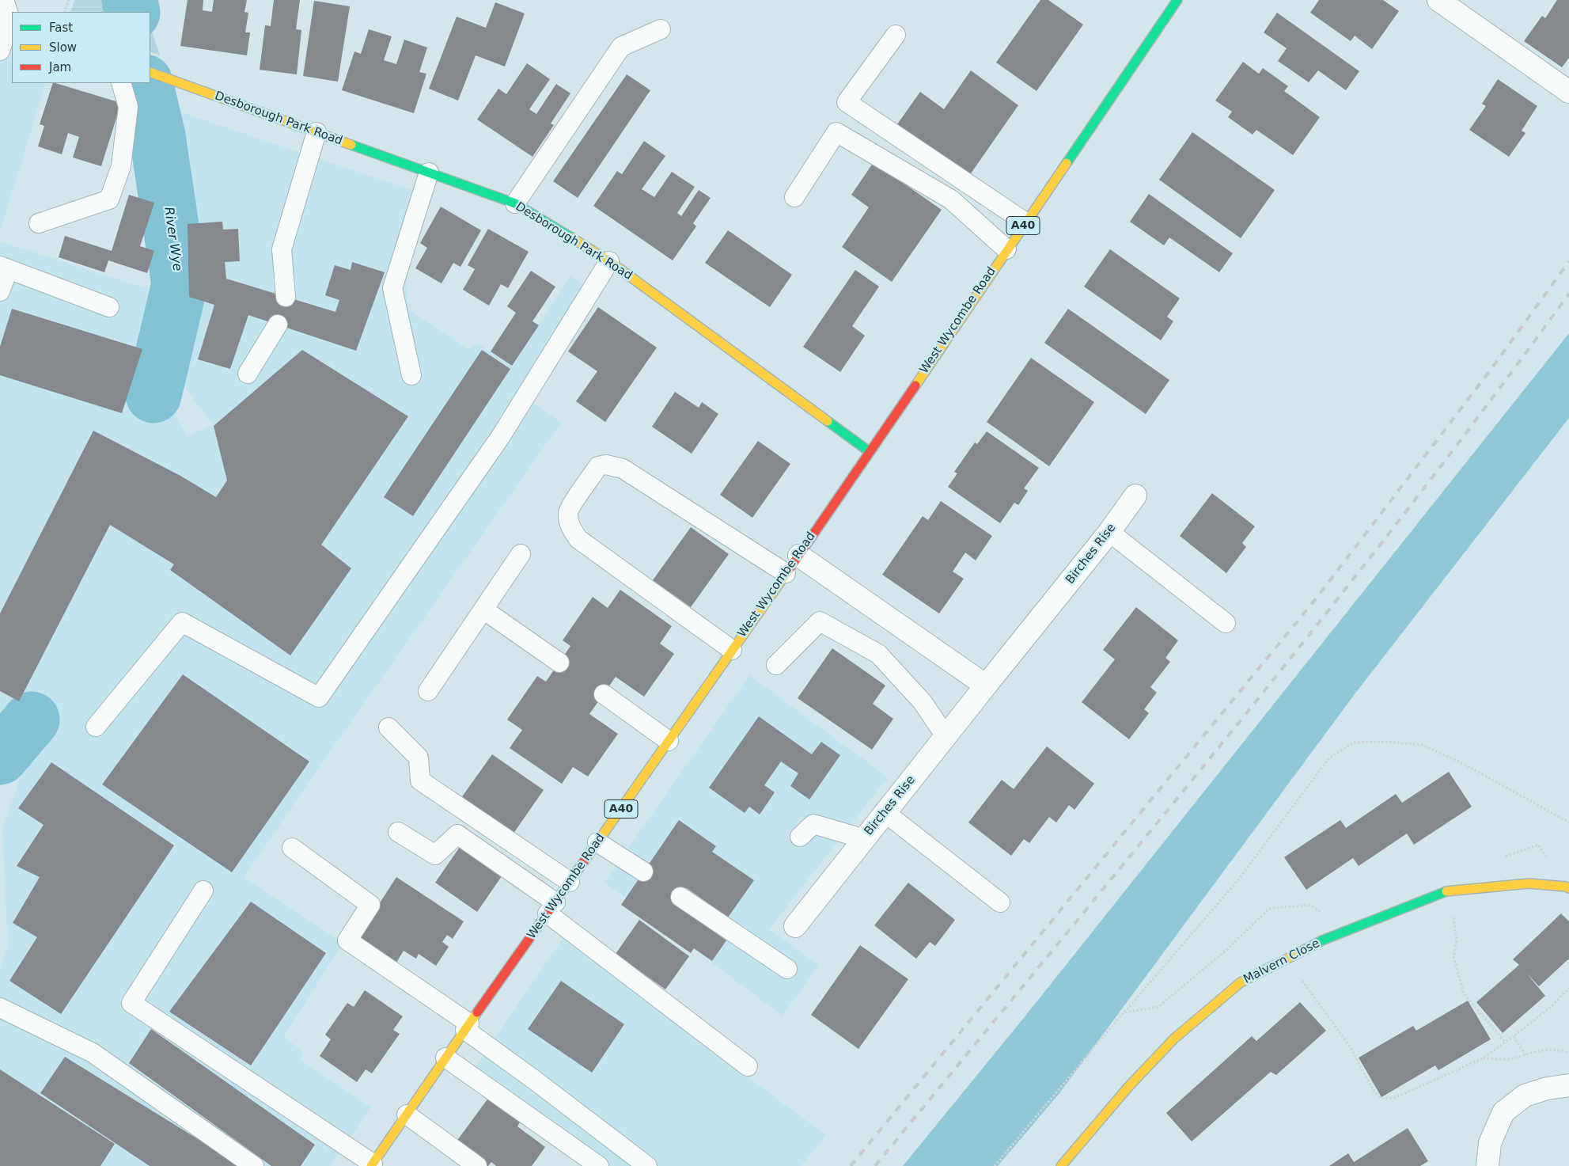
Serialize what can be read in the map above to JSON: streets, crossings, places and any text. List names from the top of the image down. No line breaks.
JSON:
{"streets":{"main road":["Desborough Park Road","A40","West Wycombe Road","Malvern Close"],"street":["Birches Rise"]},"crossings":[["Desborough Park Road","West Wycombe Road"]],"water":["River Wye"],"legend":["Fast","Slow","Jam"]}
